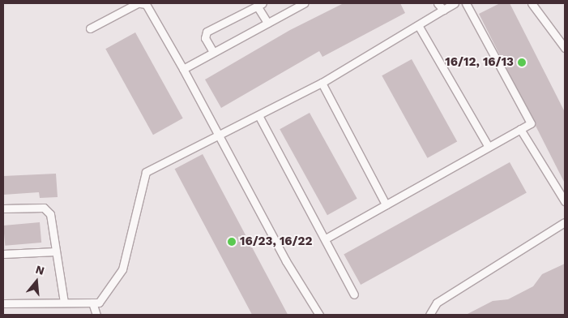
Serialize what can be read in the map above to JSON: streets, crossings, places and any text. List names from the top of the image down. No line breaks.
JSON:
{"places":["16/12, 16/13","16/23, 16/22"],"north":"top"}
